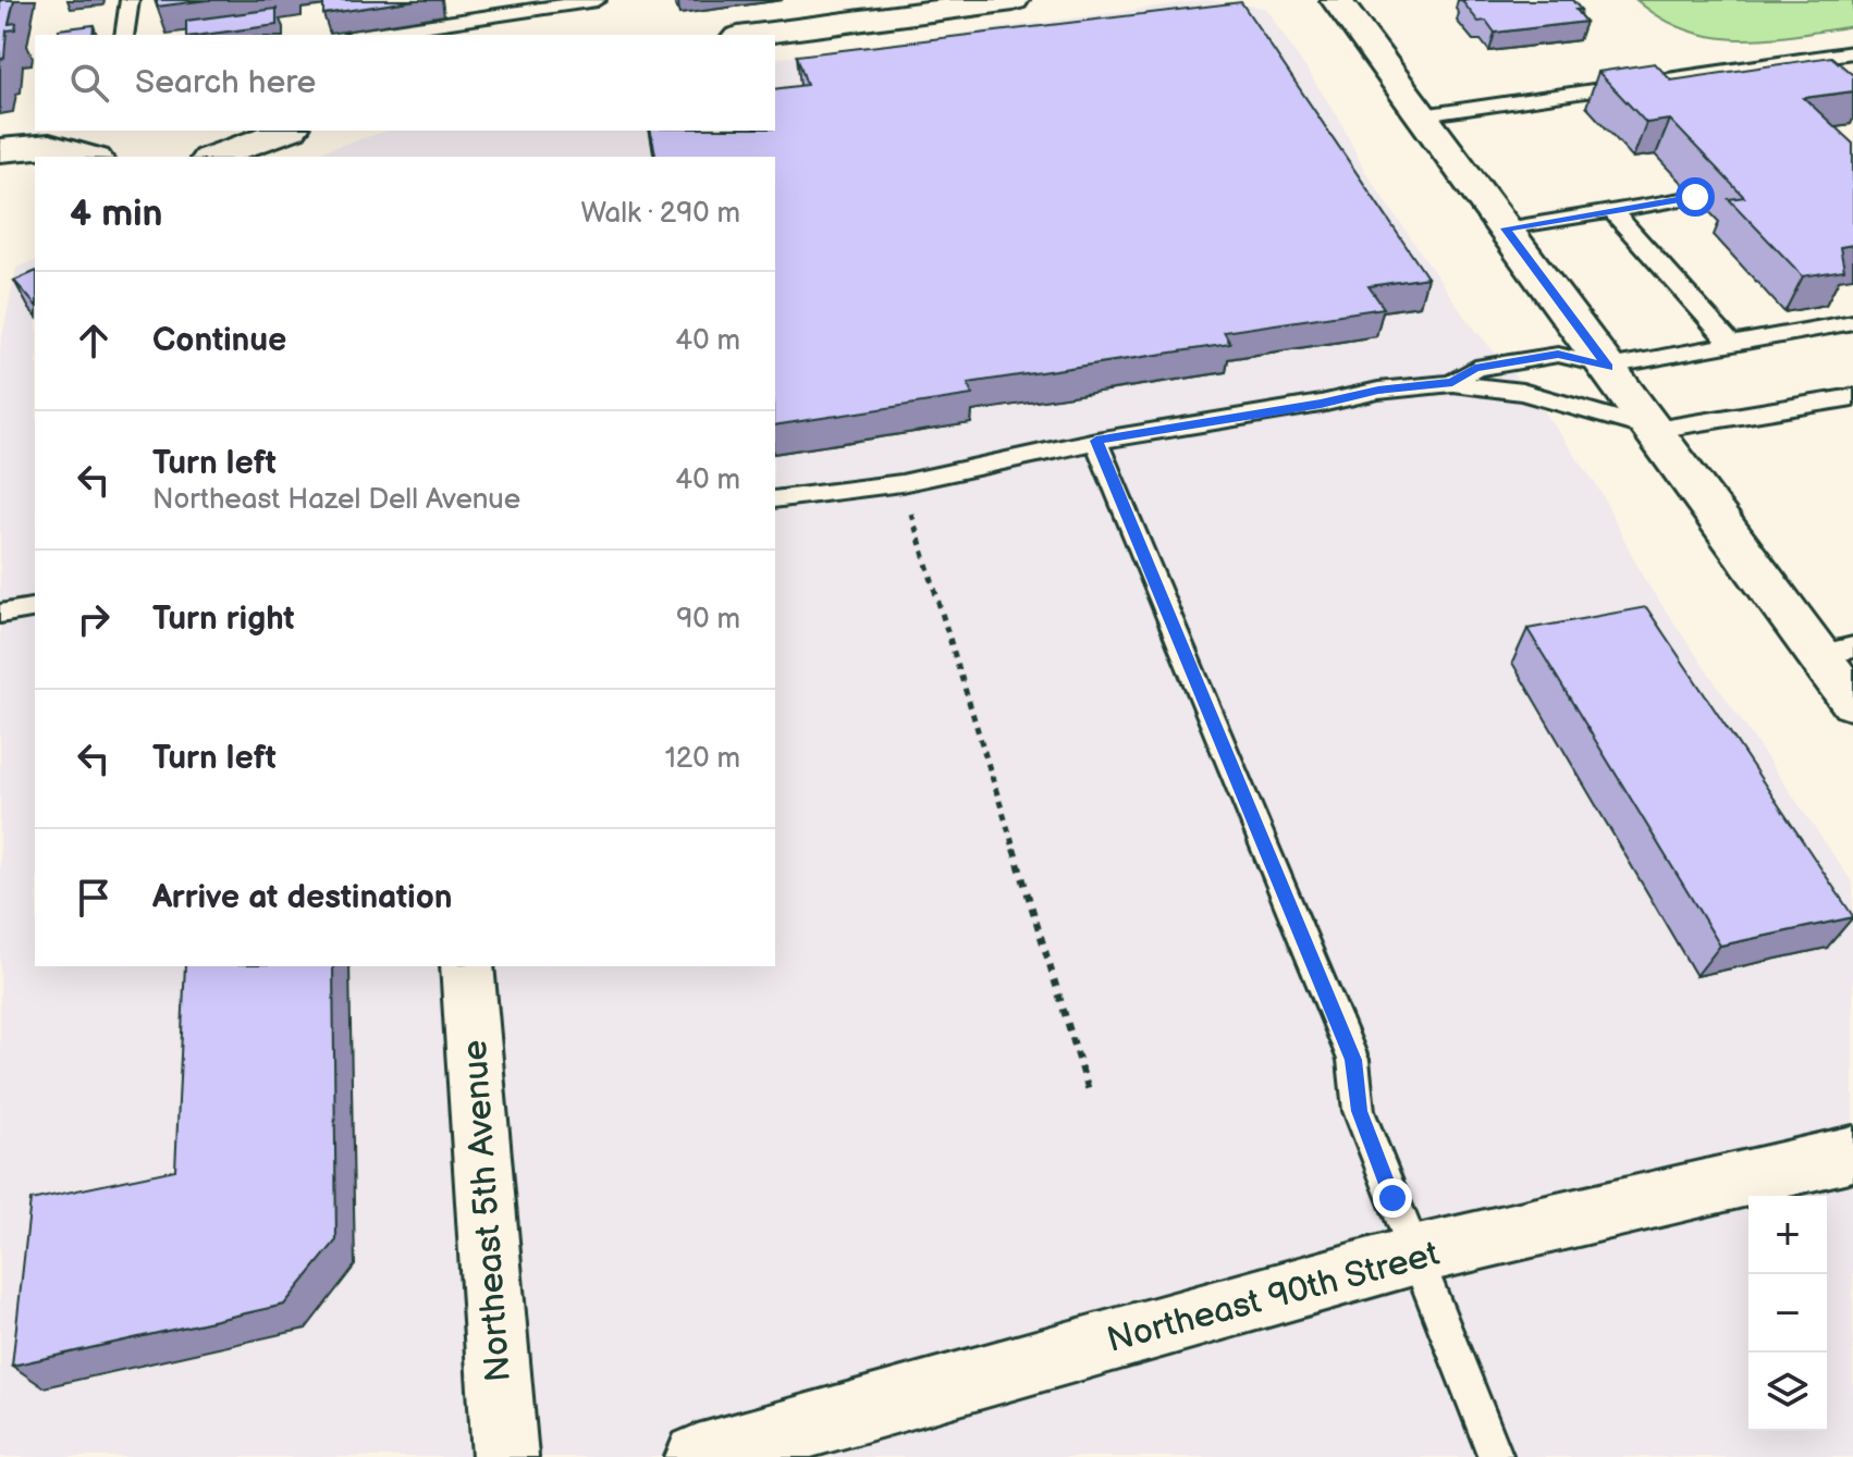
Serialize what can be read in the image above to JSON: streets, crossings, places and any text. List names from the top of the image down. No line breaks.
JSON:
{"streets":{"street":["Northeast 5th Avenue","Northeast 90th Street"]},"page":{"search":"Search here","heading":["4 min","Walk · 290 m"],"list":[["Continue","40 m"],["Turn left","Northeast Hazel Dell Avenue","40 m"],["Turn right","90 m"],["Turn left","120 m"],"Arrive at destination"],"map_buttons":["+","−"]}}
